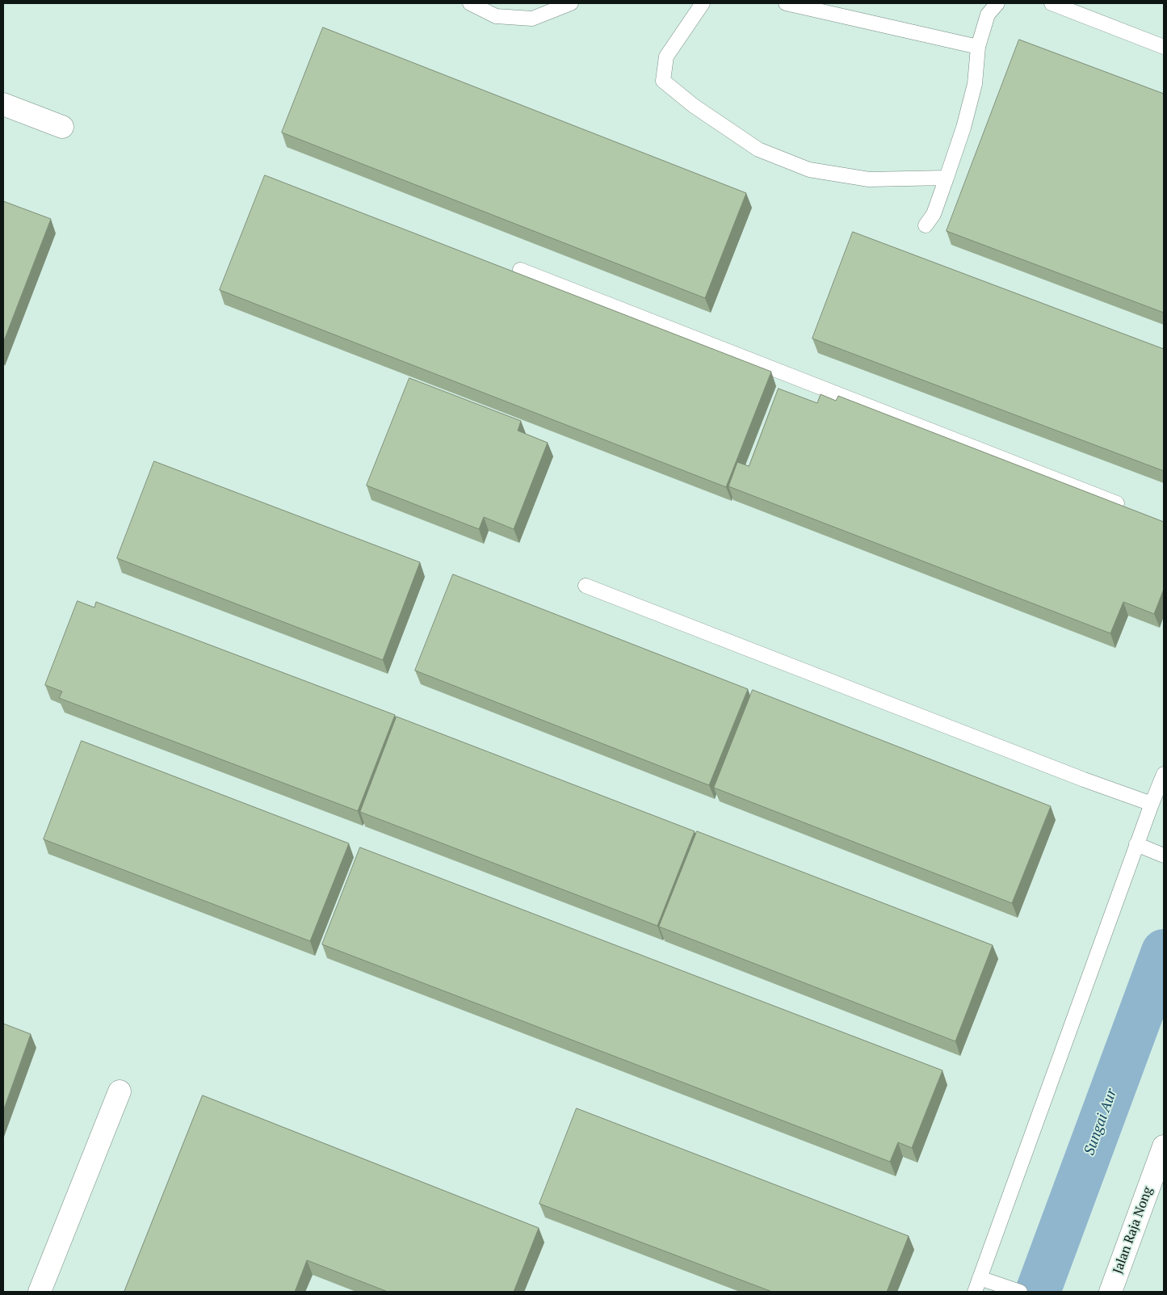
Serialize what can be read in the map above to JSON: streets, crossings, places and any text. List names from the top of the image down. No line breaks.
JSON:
{"streets":{"street":["Jalan Raja Nong"]},"water":["Sungai Aur"]}
